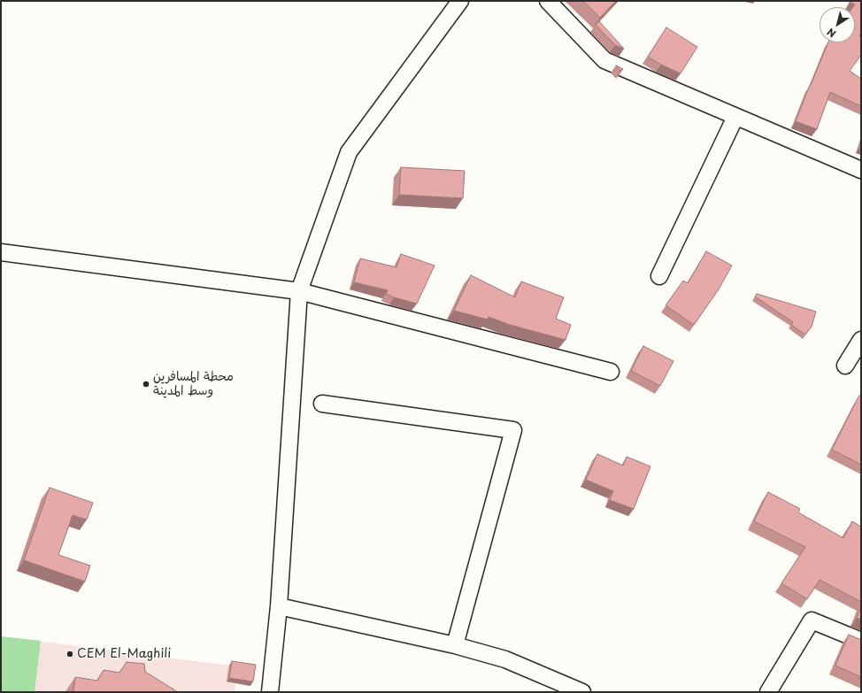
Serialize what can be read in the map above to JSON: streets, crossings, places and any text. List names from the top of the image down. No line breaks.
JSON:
{"places":["محطة المسافرين وسط المدينة","CEM El-Maghili"],"north":"bottom left"}
